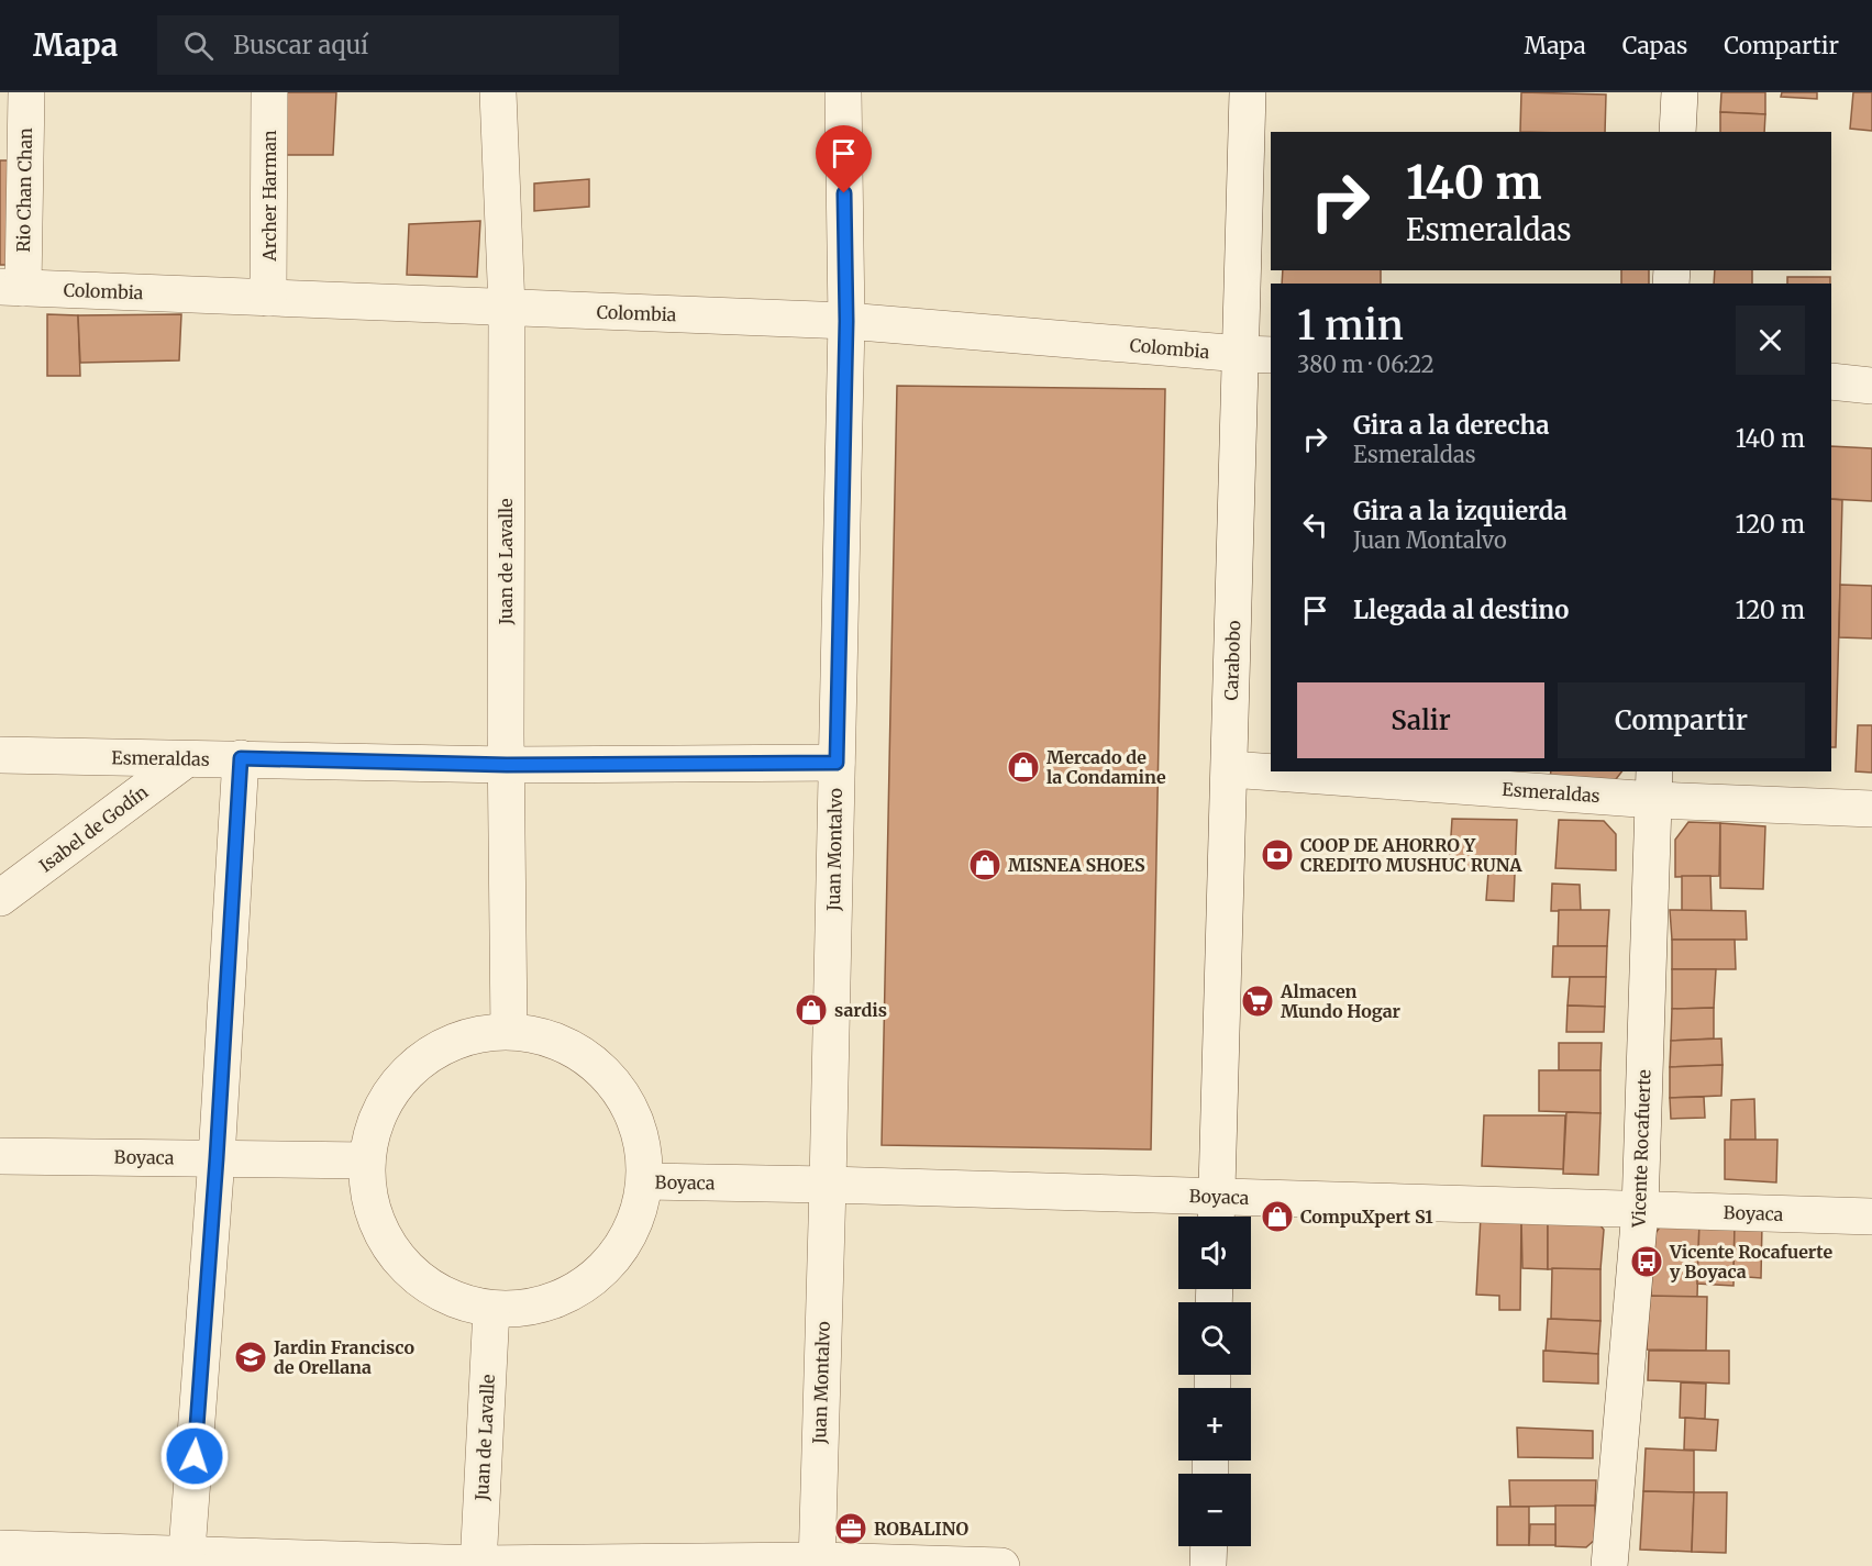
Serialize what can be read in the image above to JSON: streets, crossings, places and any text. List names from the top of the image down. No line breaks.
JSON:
{"streets":{"street":["Rio Chan Chan","Archer Harman","Colombia","Juan de Lavalle","Carabobo","Esmeraldas","Isabel de Godín","Juan Montalvo","Vicente Rocafuerte","Boyaca"]},"crossings":[["Rio Chan Chan","Colombia"],["Archer Harman","Colombia"],["Colombia","Juan de Lavalle"],["Colombia","Carabobo"],["Colombia","Juan Montalvo"],["Juan de Lavalle","Esmeraldas"],["Carabobo","Esmeraldas"],["Carabobo","Boyaca"],["Esmeraldas","Isabel de Godín"],["Esmeraldas","Juan Montalvo"],["Esmeraldas","Vicente Rocafuerte"],["Juan Montalvo","Boyaca"],["Vicente Rocafuerte","Boyaca"]],"places":{"shop":["Mercado de la Condamine","MISNEA SHOES","sardis","CompuXpert S1"],"bank":["COOP DE AHORRO Y CREDITO MUSHUC RUNA"],"supermarket":["Almacen Mundo Hogar"],"bus stop":["Vicente Rocafuerte y Boyaca"],"school or university":["Jardin Francisco de Orellana"],"office":["ROBALINO"]},"page":{"header":"Mapa","search":"Buscar aquí","nav":["Mapa","Capas","Compartir"],"turn":["140 m","Esmeraldas"],"heading":["1 min","380 m · 06:22"],"list":[{"name":"Gira a la derecha","note":"Esmeraldas","value":"140 m"},{"name":"Gira a la izquierda","note":"Juan Montalvo","value":"120 m"},{"name":"Llegada al destino","value":"120 m"}],"buttons":["Salir","Compartir"],"map_buttons":["+","−"]}}
